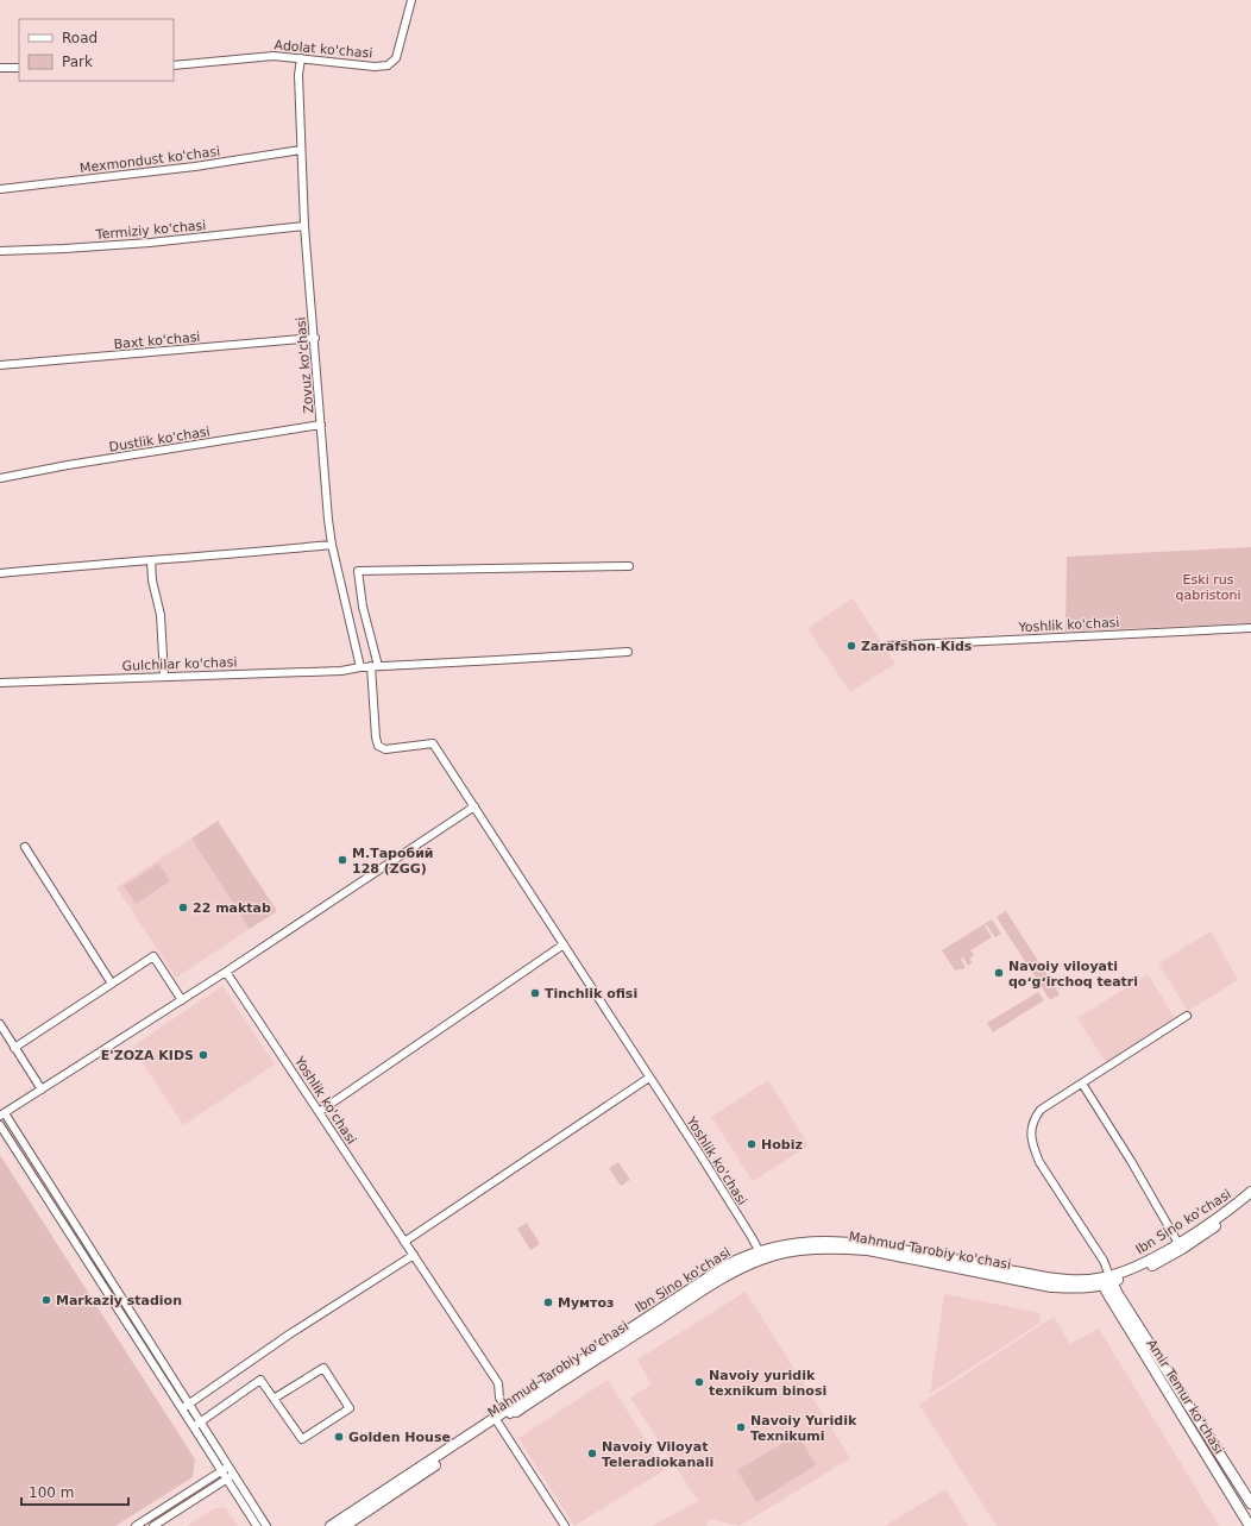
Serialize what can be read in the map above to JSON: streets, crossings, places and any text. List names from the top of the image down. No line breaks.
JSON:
{"streets":{"main road":["Ibn Sino ko'chasi","Mahmud Tarobiy ko'chasi","Amir Temur ko‘chasi"],"street":["Adolat ko'chasi","Mexmondust ko'chasi","Termiziy ko'chasi","Baxt ko'chasi","Zovuz ko'chasi","Dustlik ko'chasi","Yoshlik ko'chasi","Gulchilar ko'chasi"]},"crossings":[["Adolat ko'chasi","Zovuz ko'chasi"],["Mexmondust ko'chasi","Zovuz ko'chasi"],["Termiziy ko'chasi","Zovuz ko'chasi"],["Baxt ko'chasi","Zovuz ko'chasi"],["Zovuz ko'chasi","Dustlik ko'chasi"],["Zovuz ko'chasi","Gulchilar ko'chasi"],["Yoshlik ko'chasi","Gulchilar ko'chasi"],["Yoshlik ko'chasi","Mahmud Tarobiy ko'chasi"],["Ibn Sino ko'chasi","Mahmud Tarobiy ko'chasi"],["Mahmud Tarobiy ko'chasi","Amir Temur ko‘chasi"]],"parks":["Eski rus qabristoni"],"places":["Zarafshon Kids","М.Таробий 128 (ZGG)","22 maktab","Navoiy viloyati qoʻgʻirchoq teatri","Tinchlik ofisi","E'ZOZA KIDS","Hobiz","Markaziy stadion","Мумтоз","Navoiy yuridik texnikum binosi","Navoiy Yuridik Texnikumi","Golden House","Navoiy Viloyat Teleradiokanali"],"legend":["Road","Park"],"scale_bar":"100 m"}
